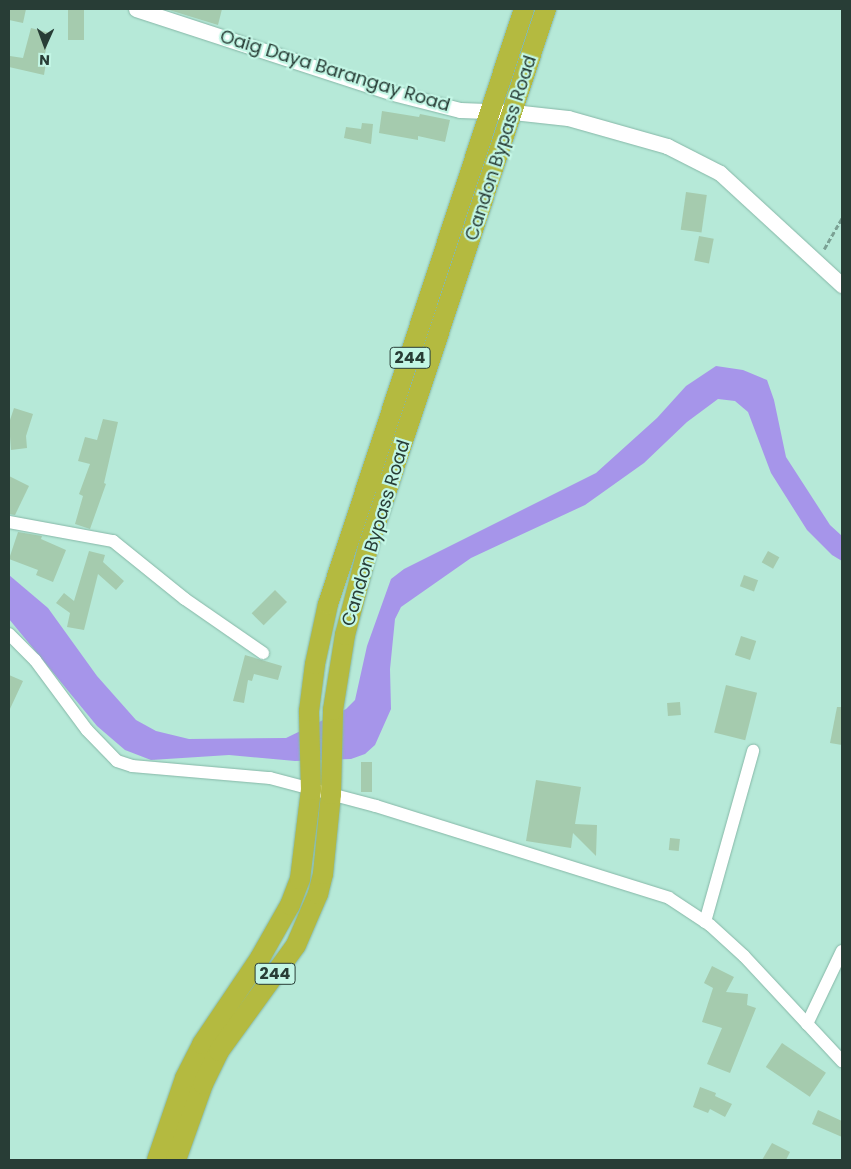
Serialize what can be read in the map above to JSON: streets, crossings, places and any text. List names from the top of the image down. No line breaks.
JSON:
{"streets":{"highway":["Candon Bypass Road","244"],"street":["Oaig Daya Barangay Road"]},"crossings":[["Oaig Daya Barangay Road","Candon Bypass Road"]],"north":"bottom"}
